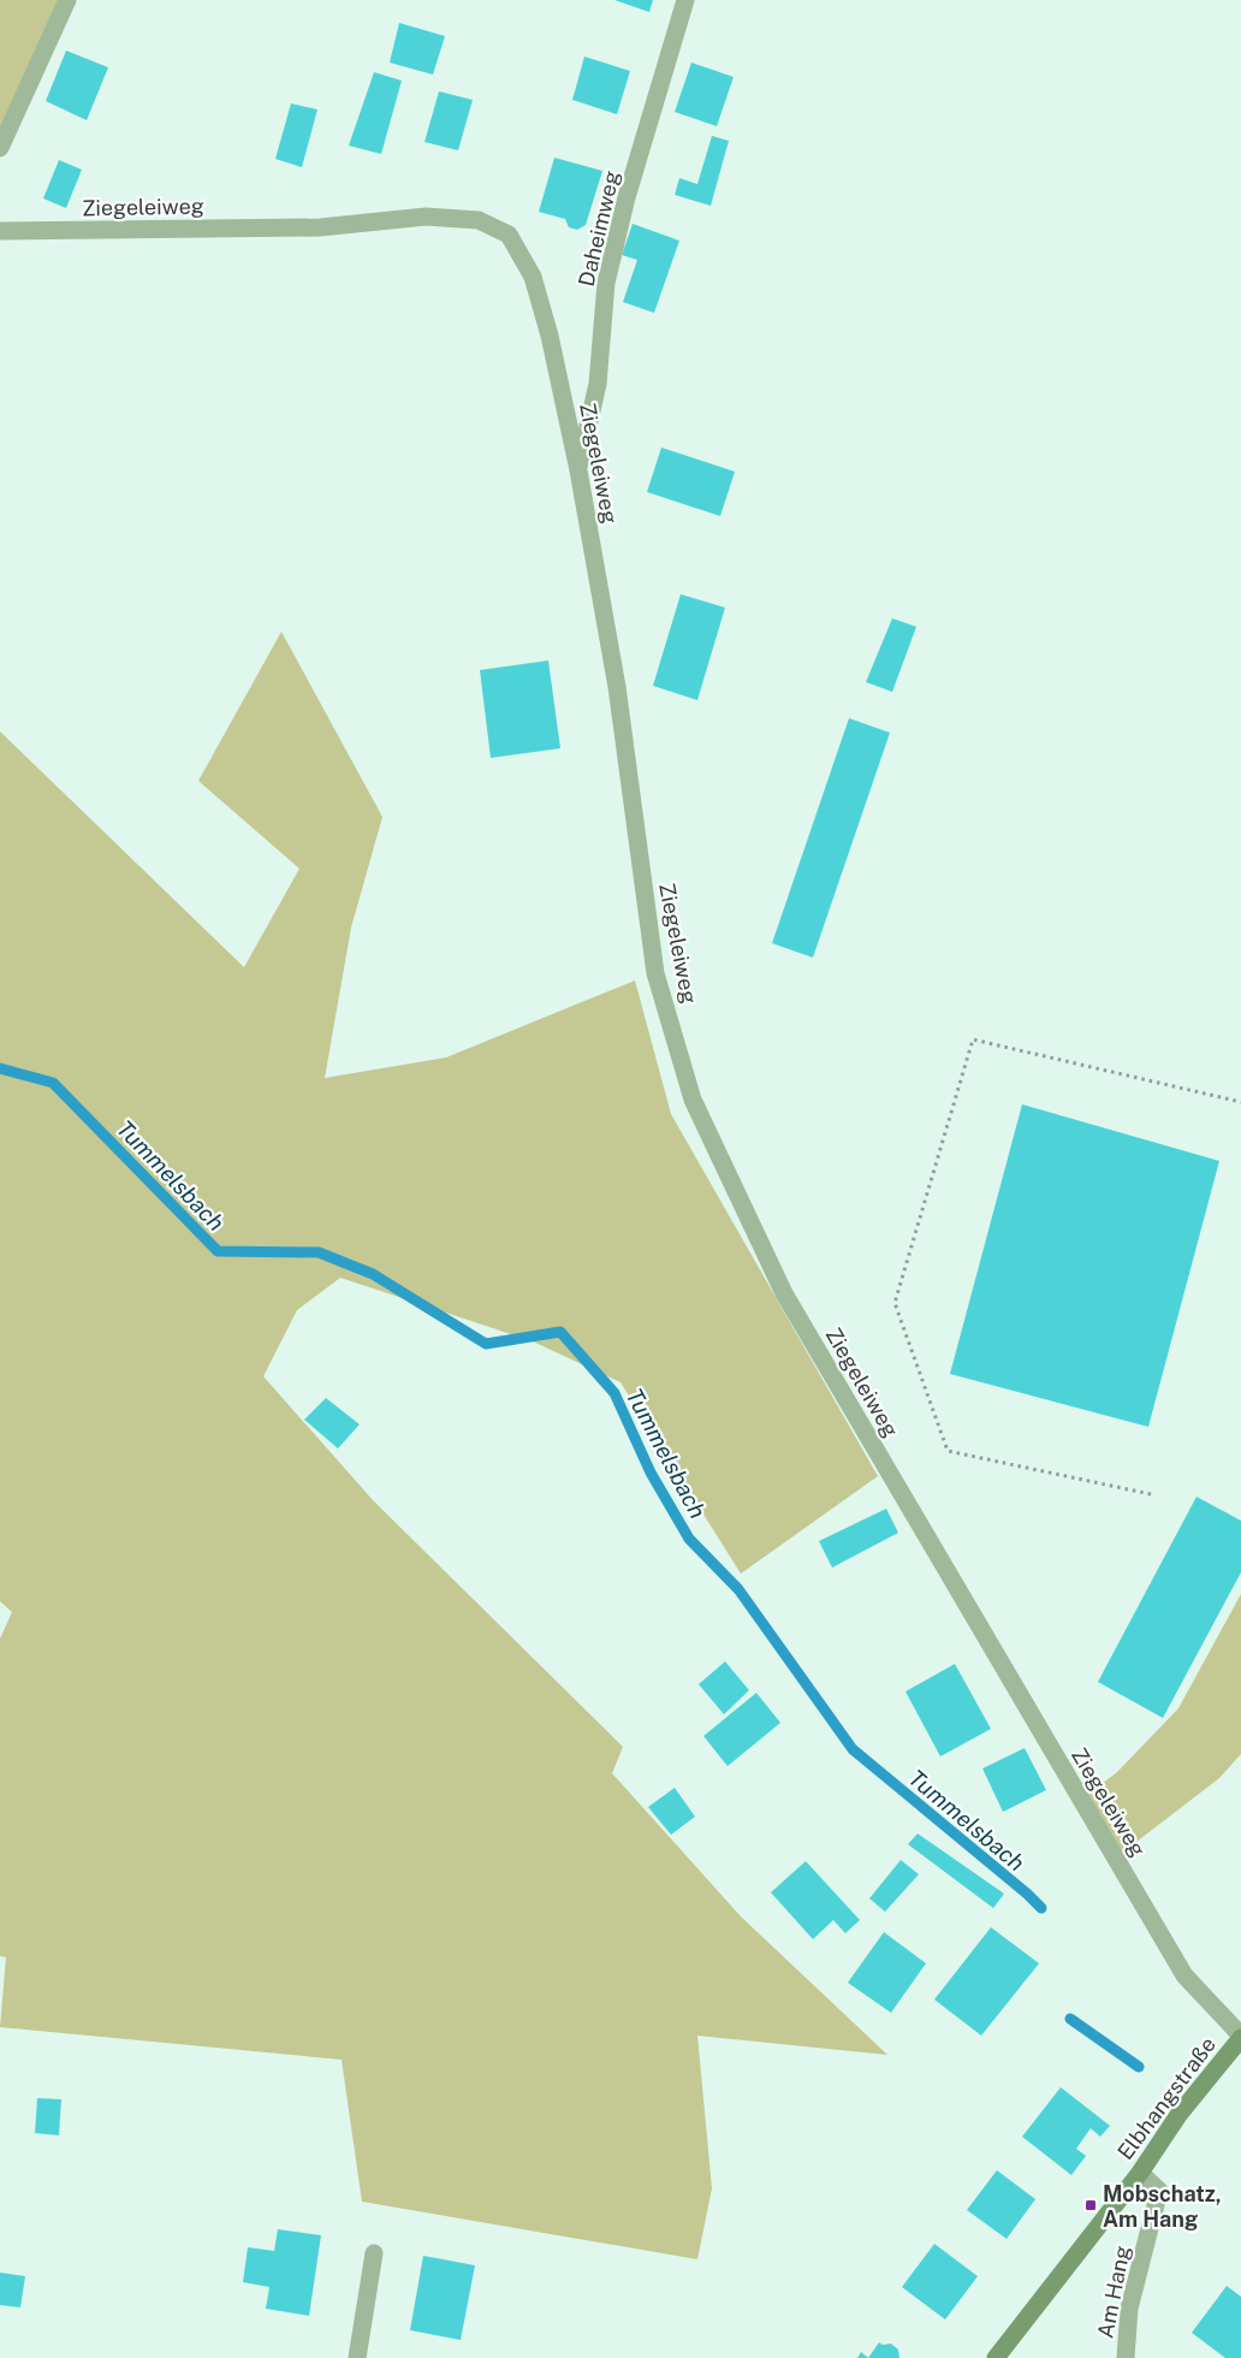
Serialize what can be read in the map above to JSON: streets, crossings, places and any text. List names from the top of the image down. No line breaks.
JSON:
{"streets":{"street":["Ziegeleiweg","Daheimweg","Elbhangstraße","Am Hang"]},"crossings":[["Ziegeleiweg","Daheimweg"],["Ziegeleiweg","Elbhangstraße"],["Elbhangstraße","Am Hang"]],"water":["Tummelsbach"],"places":{"transit":["Mobschatz, Am Hang"]}}
